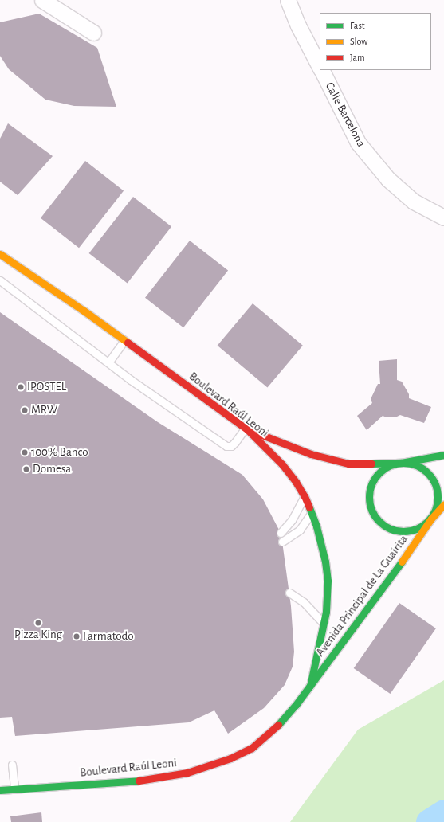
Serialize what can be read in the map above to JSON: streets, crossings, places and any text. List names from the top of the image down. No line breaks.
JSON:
{"streets":{"main road":["Boulevard Raúl Leoni","Avenida Principal de La Guairita"],"street":["Calle Barcelona"]},"crossings":[["Boulevard Raúl Leoni","Avenida Principal de La Guairita"]],"places":["IPOSTEL","MRW","100% Banco","Domesa","Pizza King","Farmatodo"],"legend":["Fast","Slow","Jam"]}
